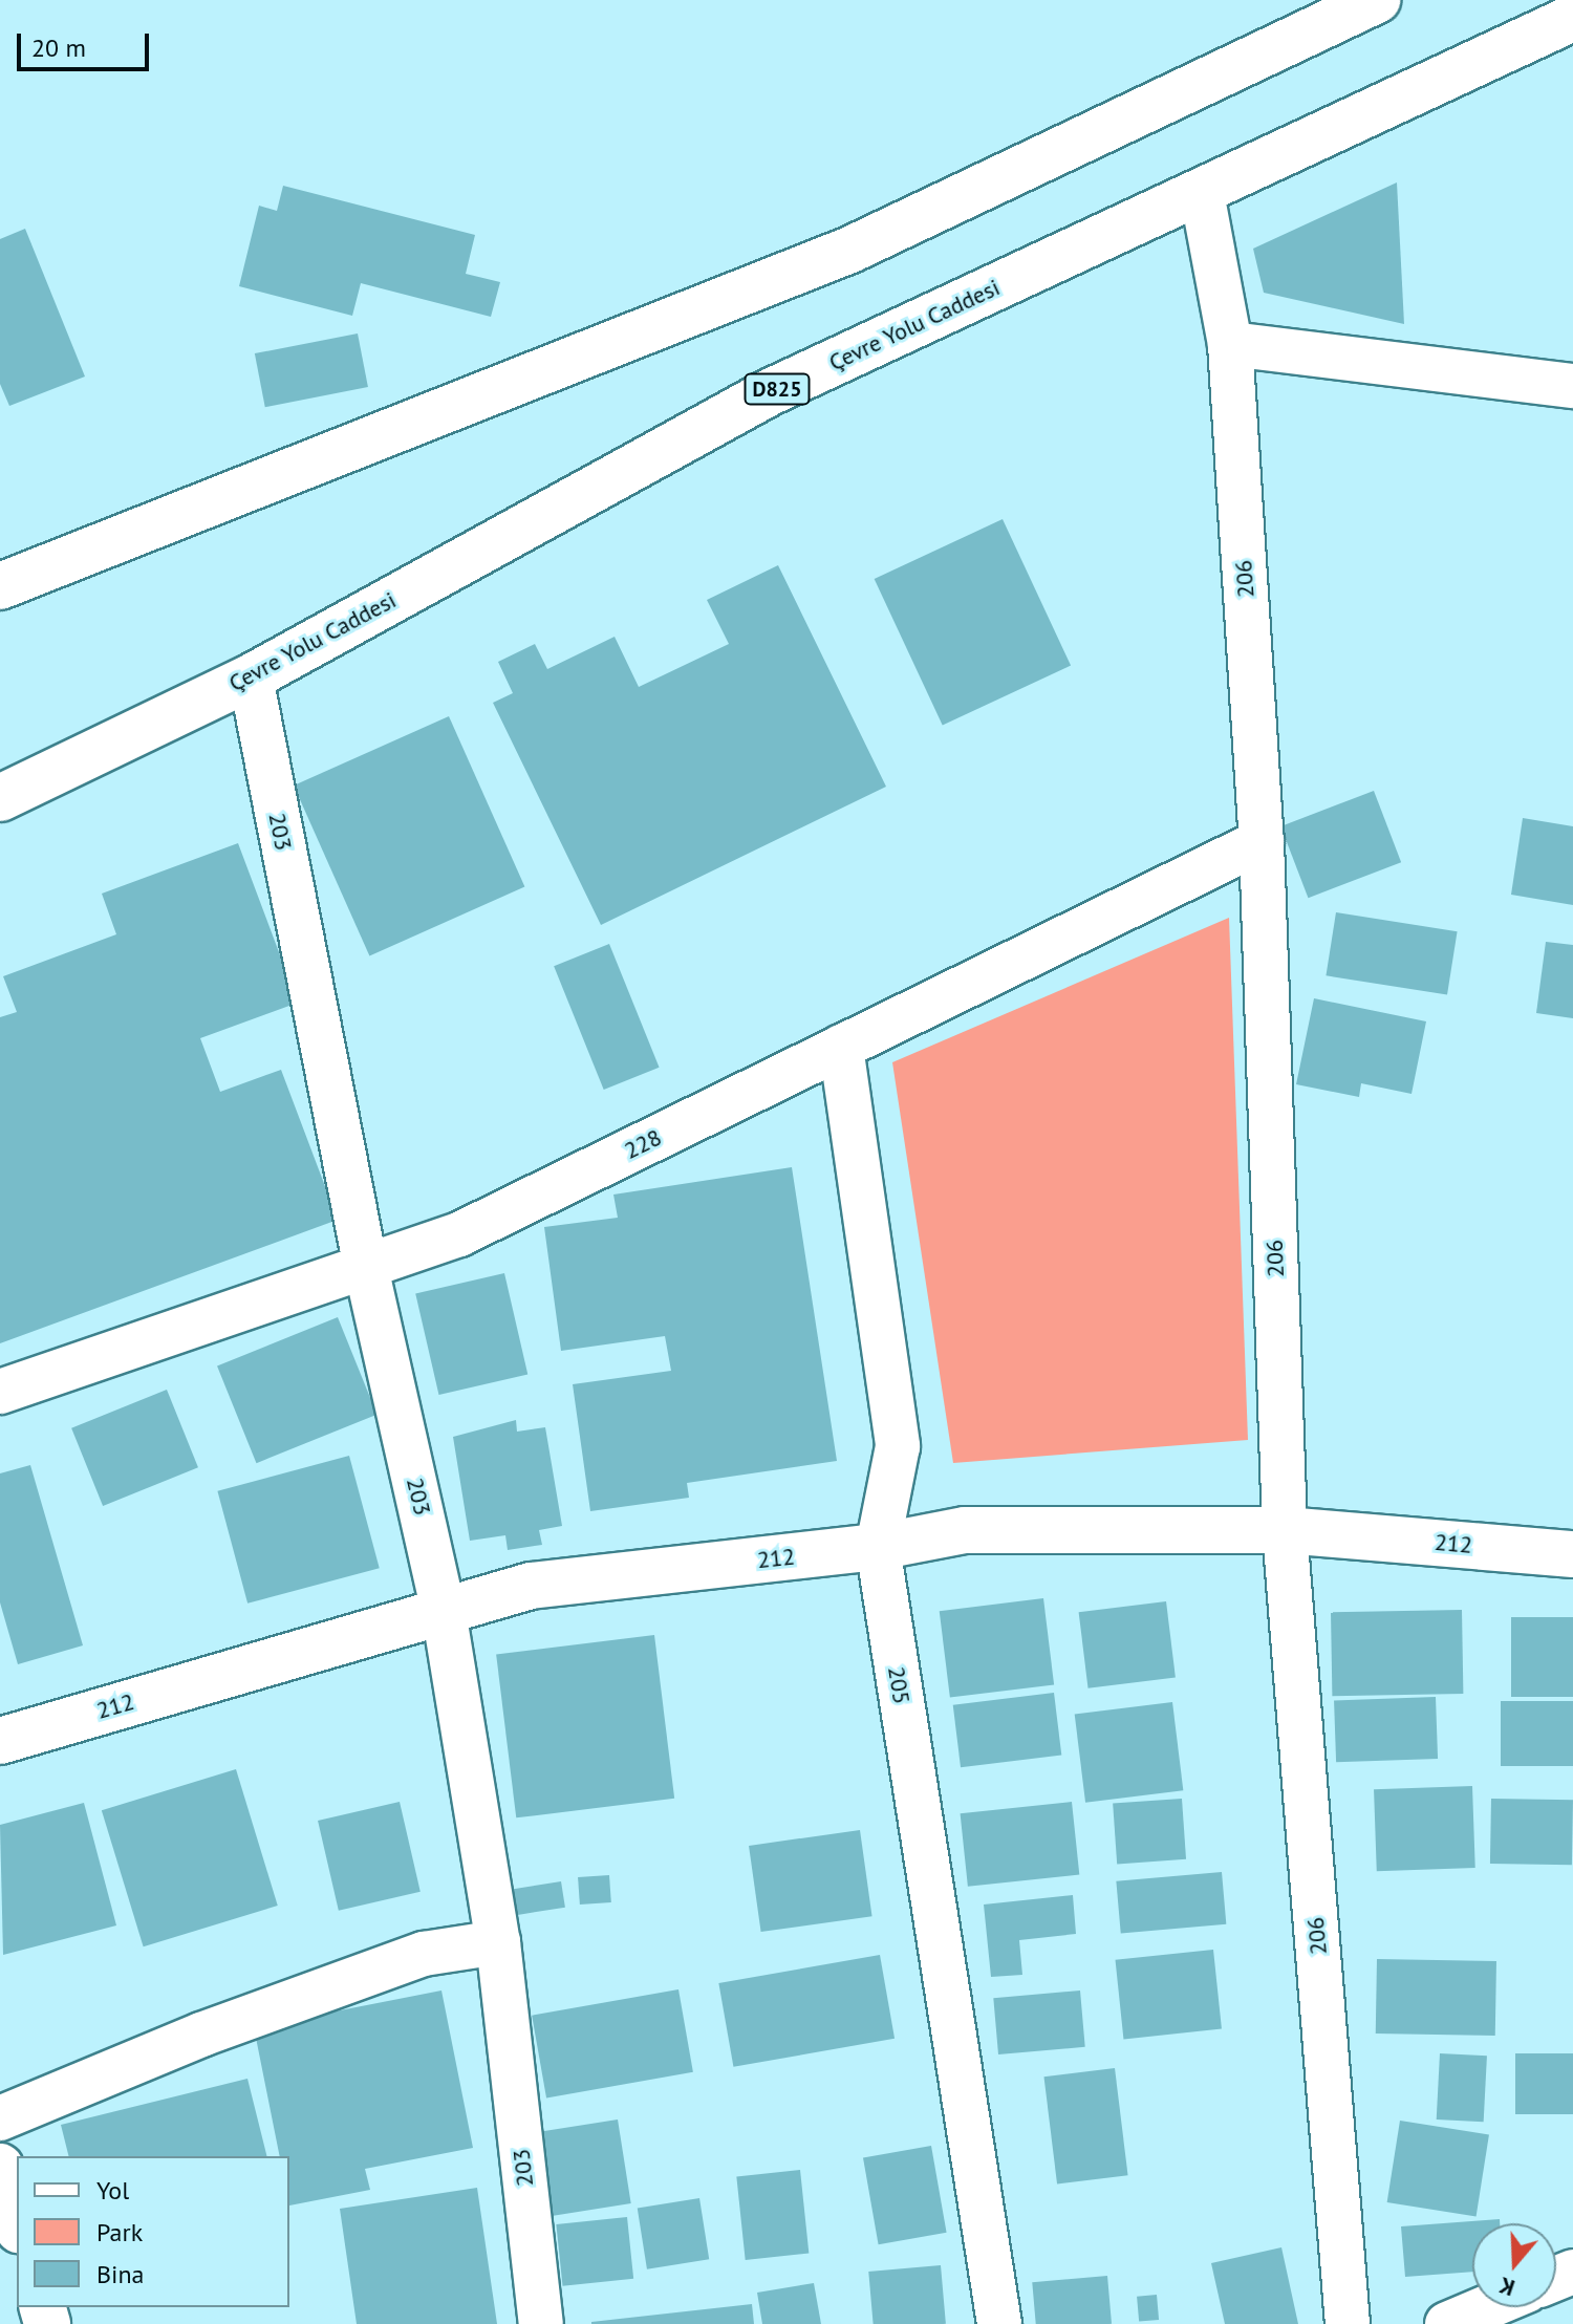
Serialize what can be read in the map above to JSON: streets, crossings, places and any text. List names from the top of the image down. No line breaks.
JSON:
{"streets":{"main road":["Çevre Yolu Caddesi","D825","212"],"street":["206","203","228","205"]},"crossings":[["Çevre Yolu Caddesi","206"],["Çevre Yolu Caddesi","203"],["206","228"],["206","212"],["203","228"],["203","212"],["228","205"],["212","205"]],"legend":["Yol","Park","Bina"],"scale_bar":"20 m","north":"bottom"}
